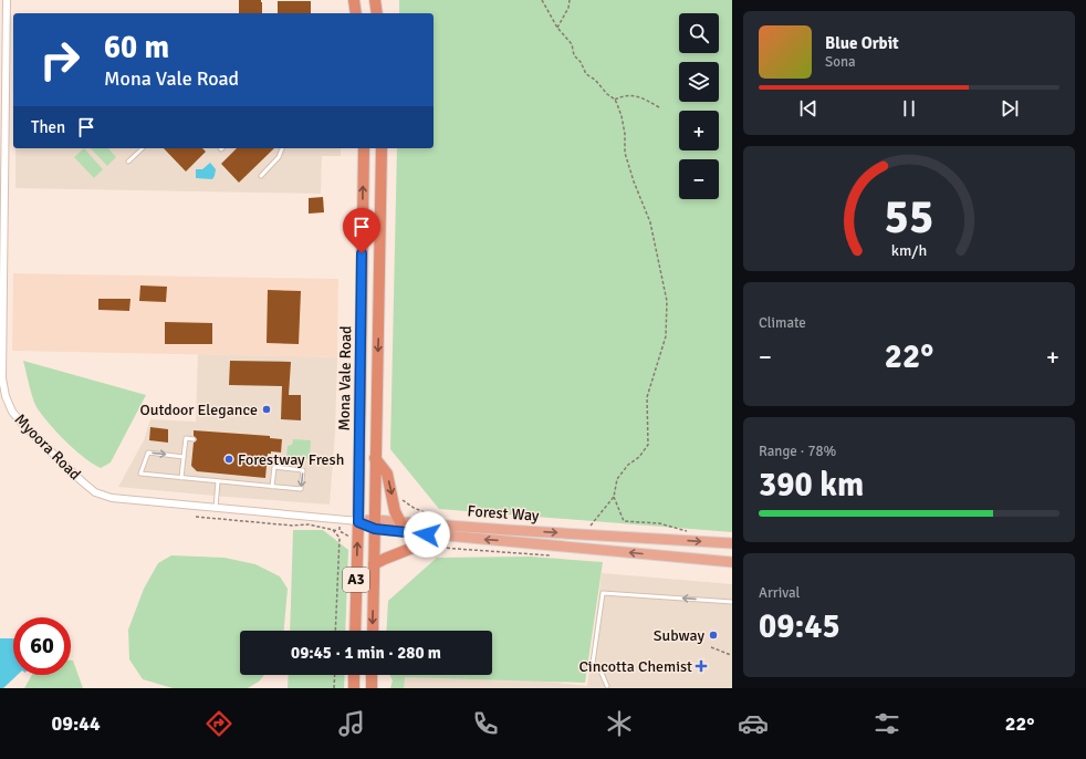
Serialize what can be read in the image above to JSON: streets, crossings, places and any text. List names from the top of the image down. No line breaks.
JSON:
{"streets":{"highway":["Mona Vale Road","A3"],"main road":["Forest Way"],"street":["Myoora Road"]},"crossings":[["Mona Vale Road","Myoora Road"],["Mona Vale Road","Forest Way"],["Myoora Road","Forest Way"]],"places":{"other":["Outdoor Elegance","Forestway Fresh","Subway"],"health":["Cincotta Chemist"]},"page":{"map_buttons":["+","−"],"turn":["60 m","Mona Vale Road"],"song":["Blue Orbit","Sona"],"then":"Then","tile":["Climate",["Range · 78%","390 km"],["Arrival","09:45"]],"heat":["−","22°","+"],"limit":"60","trip":"09:45 · 1 min · 280 m","tabs":["09:44","22°"],"gauge":["55","km/h"]}}
